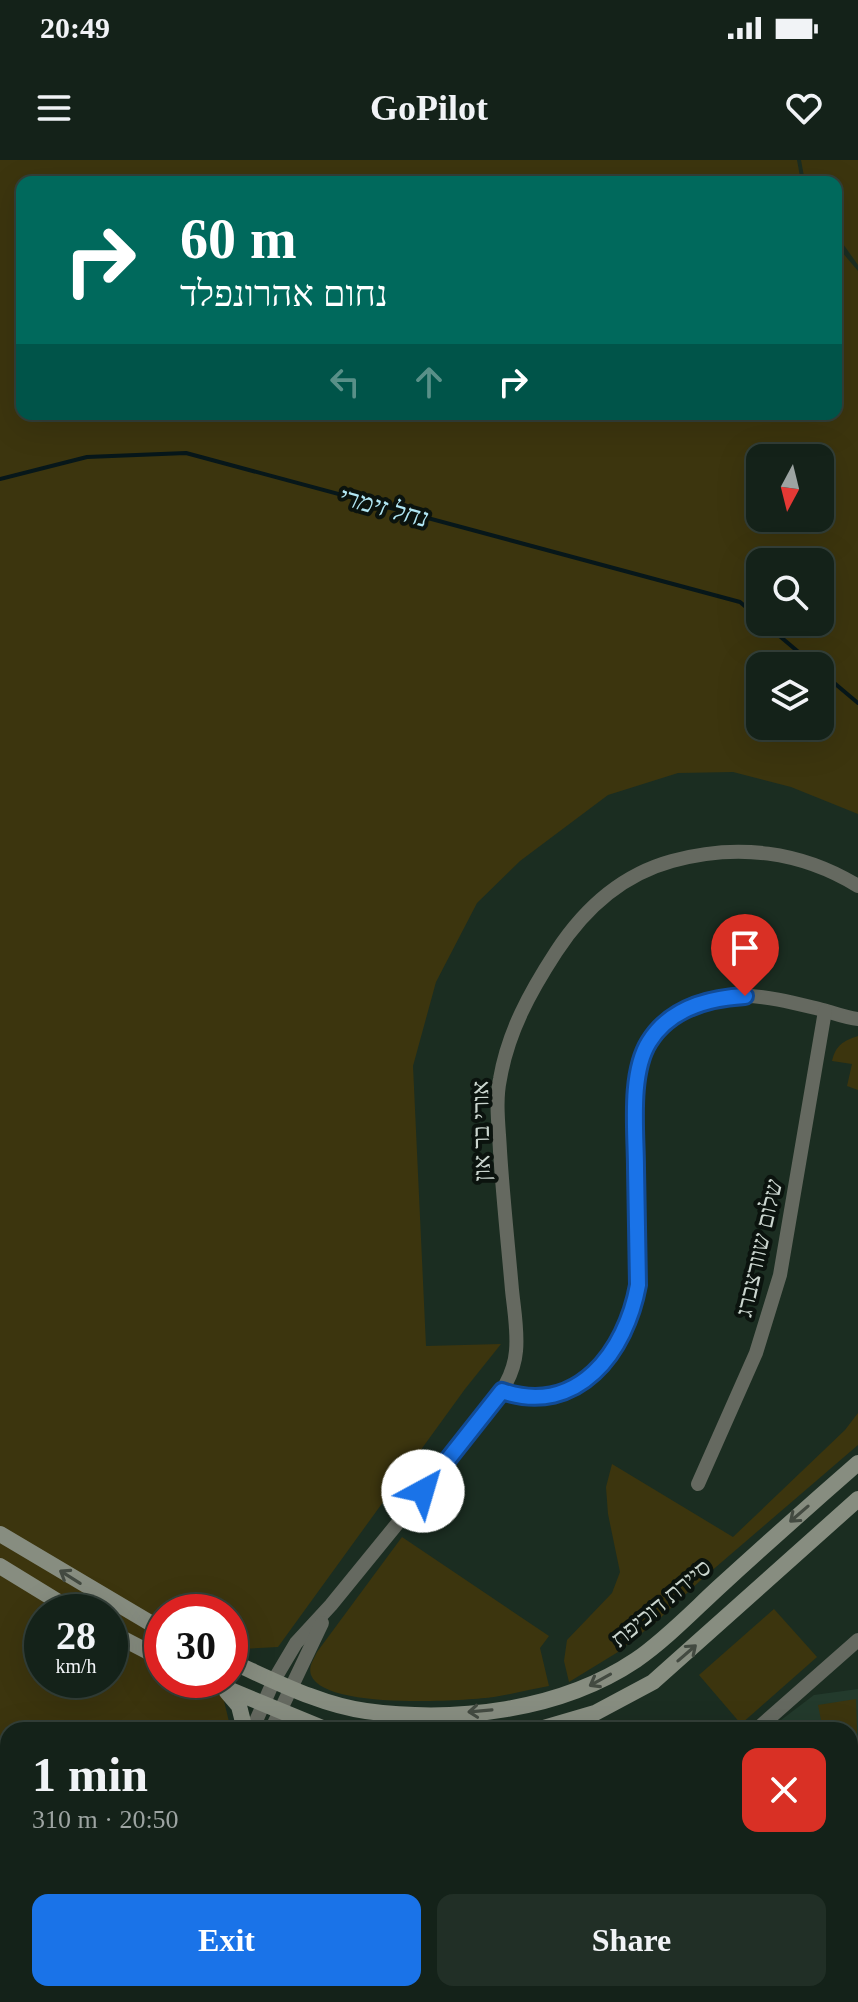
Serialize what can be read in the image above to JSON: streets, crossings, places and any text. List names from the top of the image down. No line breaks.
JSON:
{"streets":{"main road":["סיירת דוכיפת"],"street":["אורי בר און","שלום שוורצברג"]},"crossings":[["אורי בר און","סיירת דוכיפת"]],"water":["נחל זימרי"],"north":"bottom","page":{"status":"20:49","header":"GoPilot","turn":["60 m","נחום אהרונפלד"],"speed":"28 km/h","limit":"30","heading":["1 min","310 m · 20:50"],"buttons":["Exit","Share"]}}
